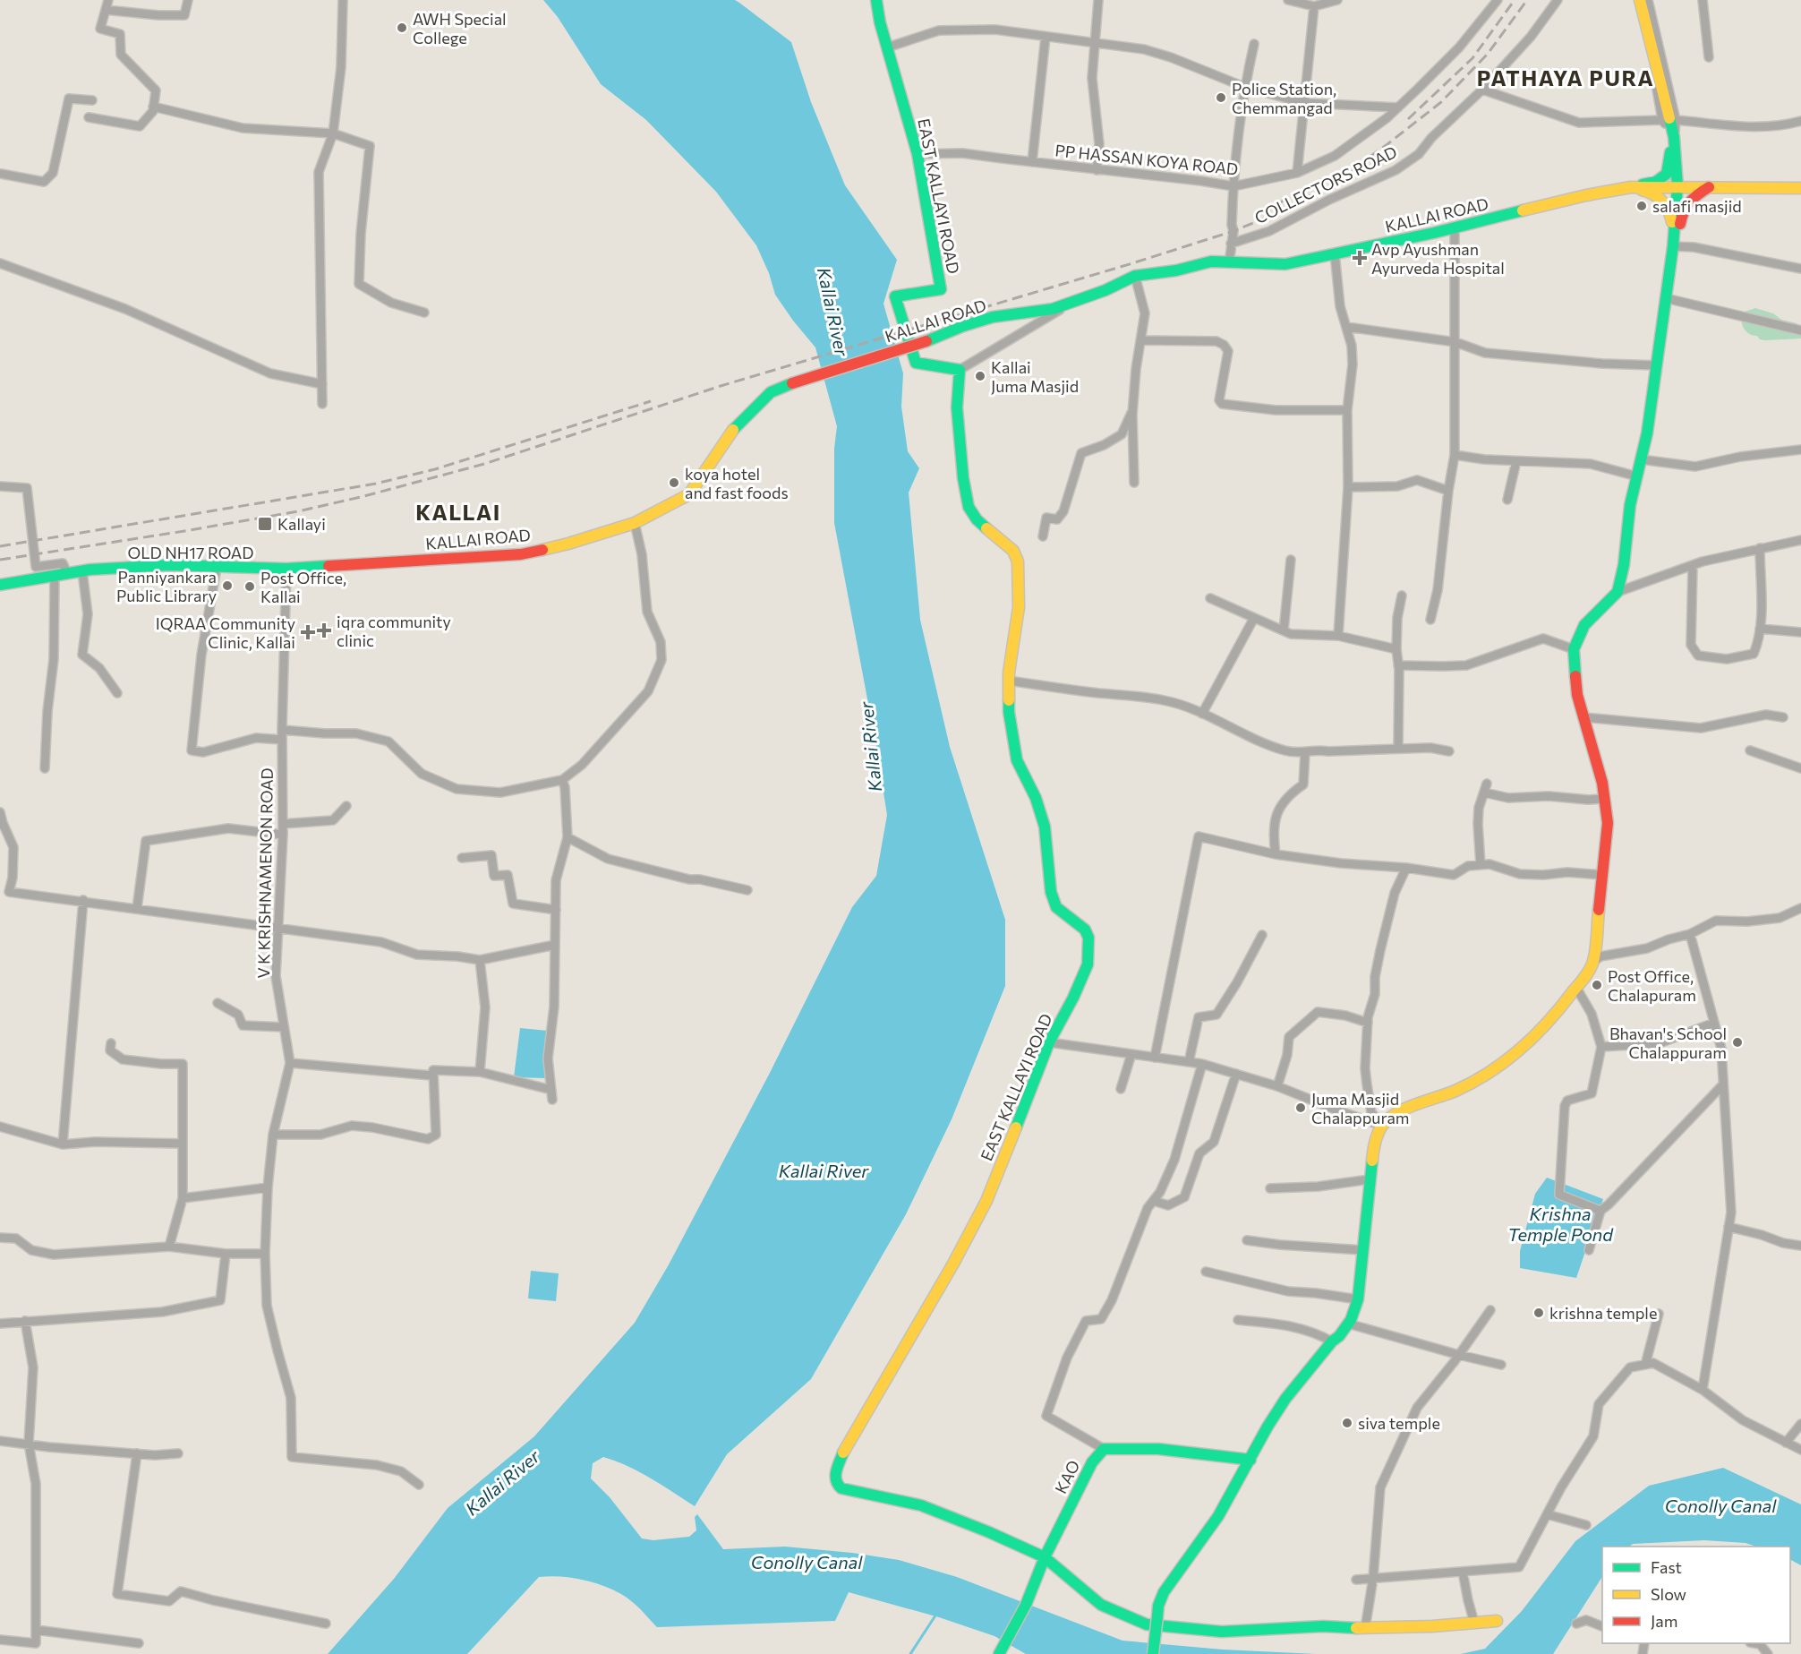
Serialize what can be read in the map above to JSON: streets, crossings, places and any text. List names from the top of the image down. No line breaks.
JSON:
{"streets":{"main road":["EAST KALLAYI ROAD","KALLAI ROAD","OLD NH17 ROAD","KAO"],"street":["PP HASSAN KOYA ROAD","COLLECTORS ROAD","V K KRISHNAMENON ROAD"]},"crossings":[["PP HASSAN KOYA ROAD","EAST KALLAYI ROAD"],["EAST KALLAYI ROAD","KAO"],["KALLAI ROAD","OLD NH17 ROAD"],["KALLAI ROAD","V K KRISHNAMENON ROAD"],["OLD NH17 ROAD","V K KRISHNAMENON ROAD"]],"districts":["PATHAYA PURA","KALLAI"],"water":["Kallai River","Krishna Temple Pond","Conolly Canal"],"places":{"other":["AWH Special College","Police Station, Chemmangad","salafi masjid","Kallai Juma Masjid","koya hotel and fast foods","Panniyankara Public Library","Post Office, Kallai","Post Office, Chalapuram","Bhavan's School Chalappuram","Juma Masjid Chalappuram","krishna temple","siva temple"],"health":["Avp Ayushman Ayurveda Hospital","iqra community clinic","IQRAA Community Clinic, Kallai"],"transit":["Kallayi"]},"legend":["Fast","Slow","Jam"]}
